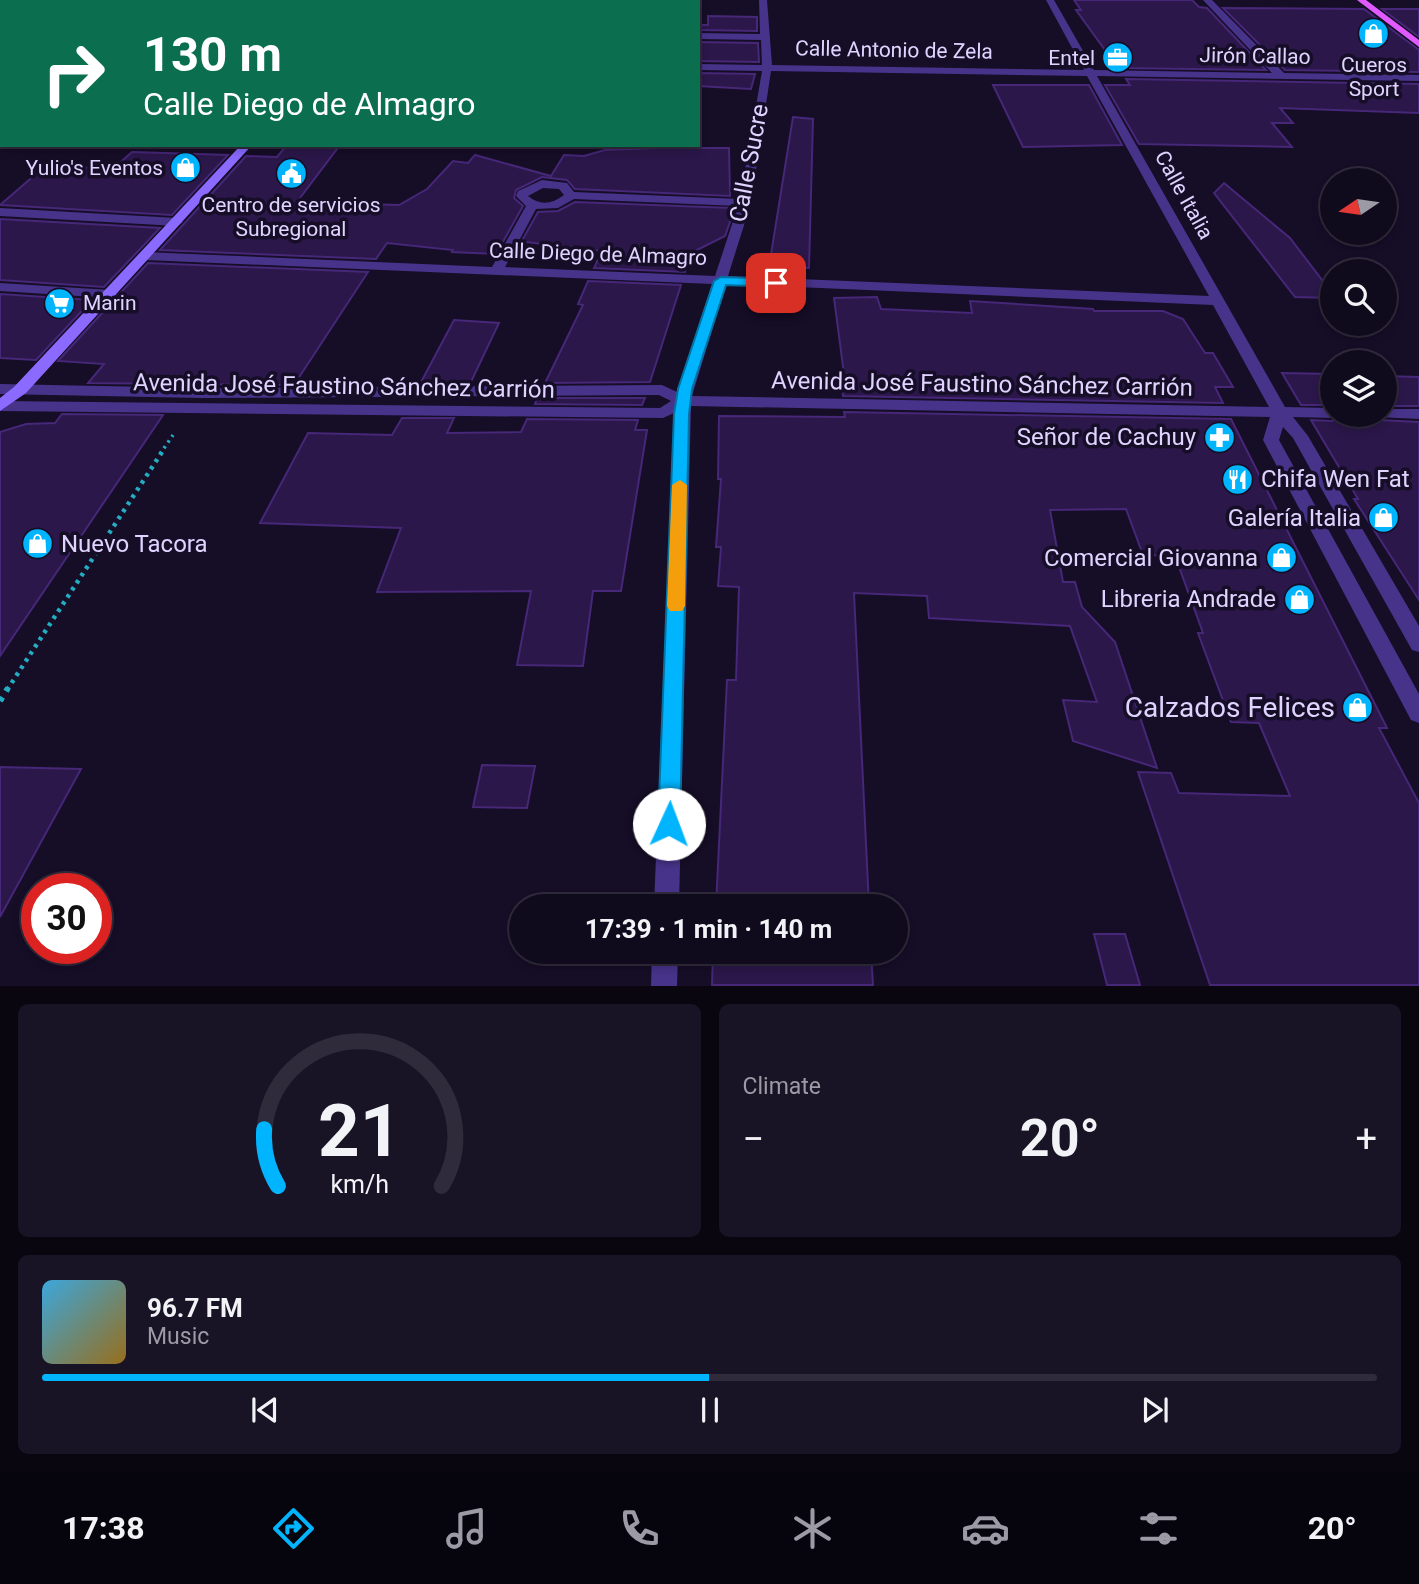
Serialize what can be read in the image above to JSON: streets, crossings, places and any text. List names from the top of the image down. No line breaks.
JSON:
{"streets":{"street":["Calle Antonio de Zela","Jirón Callao","Calle Sucre","Calle Italia","Calle Diego de Almagro","Avenida José Faustino Sánchez Carrión"]},"crossings":[["Calle Antonio de Zela","Jirón Callao"],["Calle Antonio de Zela","Calle Sucre"],["Calle Antonio de Zela","Calle Italia"],["Jirón Callao","Calle Italia"],["Calle Sucre","Calle Diego de Almagro"],["Calle Sucre","Avenida José Faustino Sánchez Carrión"],["Calle Italia","Calle Diego de Almagro"],["Calle Italia","Avenida José Faustino Sánchez Carrión"]],"places":{"shop":["Cueros Sport","Yulio's Eventos","Galería Italia","Nuevo Tacora","Comercial Giovanna","Libreria Andrade","Calzados Felices"],"office":["Entel"],"public building":["Centro de servicios Subregional"],"supermarket":["Marin"],"pharmacy":["Señor de Cachuy"],"restaurant":["Chifa Wen Fat"]},"north":"left","page":{"turn":["130 m","Calle Diego de Almagro"],"limit":"30","trip":"17:39 · 1 min · 140 m","tile":"Climate","heat":["−","20°","+"],"song":["96.7 FM","Music"],"tabs":["17:38","20°"],"gauge":["21","km/h"]}}
